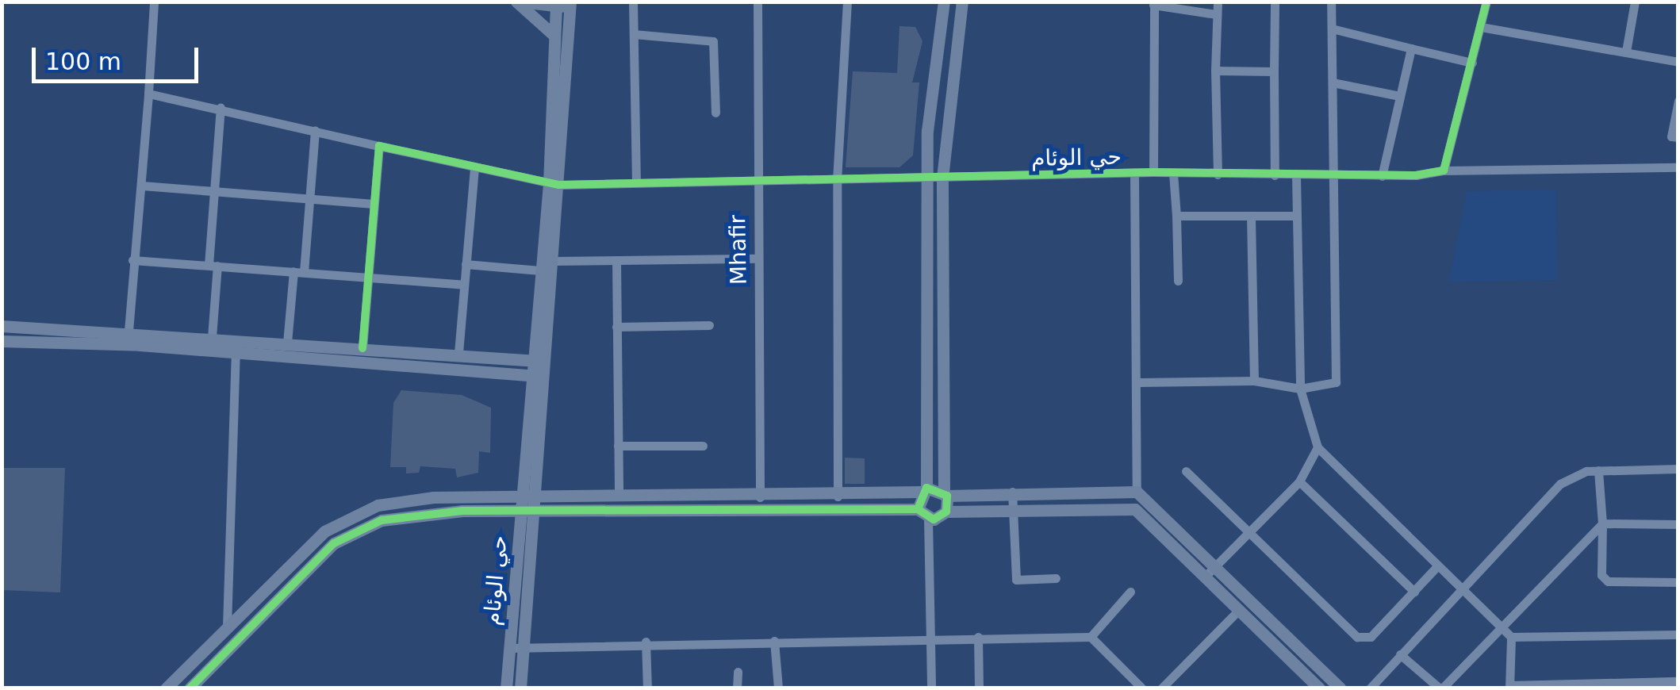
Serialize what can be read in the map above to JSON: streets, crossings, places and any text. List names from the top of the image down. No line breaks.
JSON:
{"streets":{"street":["حي الوئام","Mhafir"]},"crossings":[["حي الوئام","Mhafir"]],"scale_bar":"100 m"}
